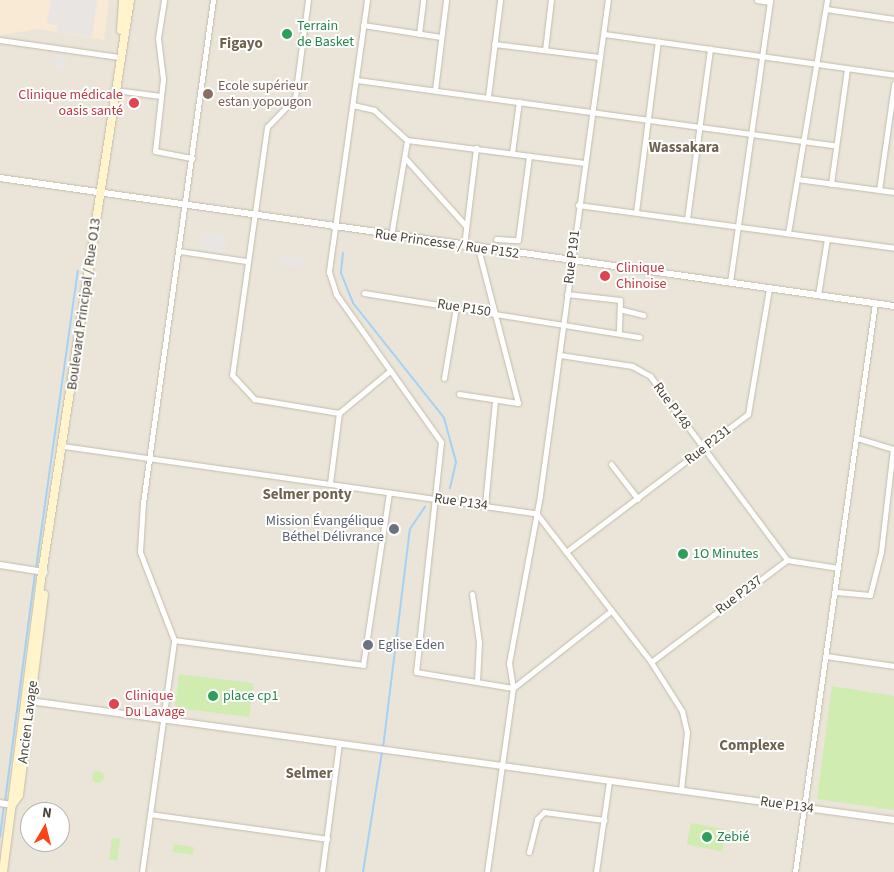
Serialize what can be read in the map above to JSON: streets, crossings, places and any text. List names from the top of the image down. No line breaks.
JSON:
{"streets":{"main road":["Boulevard Principal / Rue O13","Ancien Lavage"],"street":["Rue Princesse / Rue P152","Rue P191","Rue P150","Rue P148","Rue P231","Rue P134","Rue P237"]},"crossings":[["Rue Princesse / Rue P152","Rue P191"],["Rue Princesse / Rue P152","Boulevard Principal / Rue O13"],["Rue Princesse / Rue P152","Rue P231"],["Rue P191","Rue P150"],["Rue P191","Rue P148"],["Rue P191","Rue P134"],["Boulevard Principal / Rue O13","Rue P134"],["Boulevard Principal / Rue O13","Ancien Lavage"],["Rue P148","Rue P231"],["Rue P148","Rue P237"],["Rue P134","Ancien Lavage"]],"districts":["Figayo","Wassakara","Selmer ponty","Complexe","Selmer"],"places":["Terrain de Basket","Ecole supérieur estan yopougon","Clinique médicale oasis santé","Clinique Chinoise","Mission Évangélique Béthel Délivrance","1O Minutes","Eglise Eden","place cp1","Clinique Du Lavage","Zebié"],"north":"top"}
